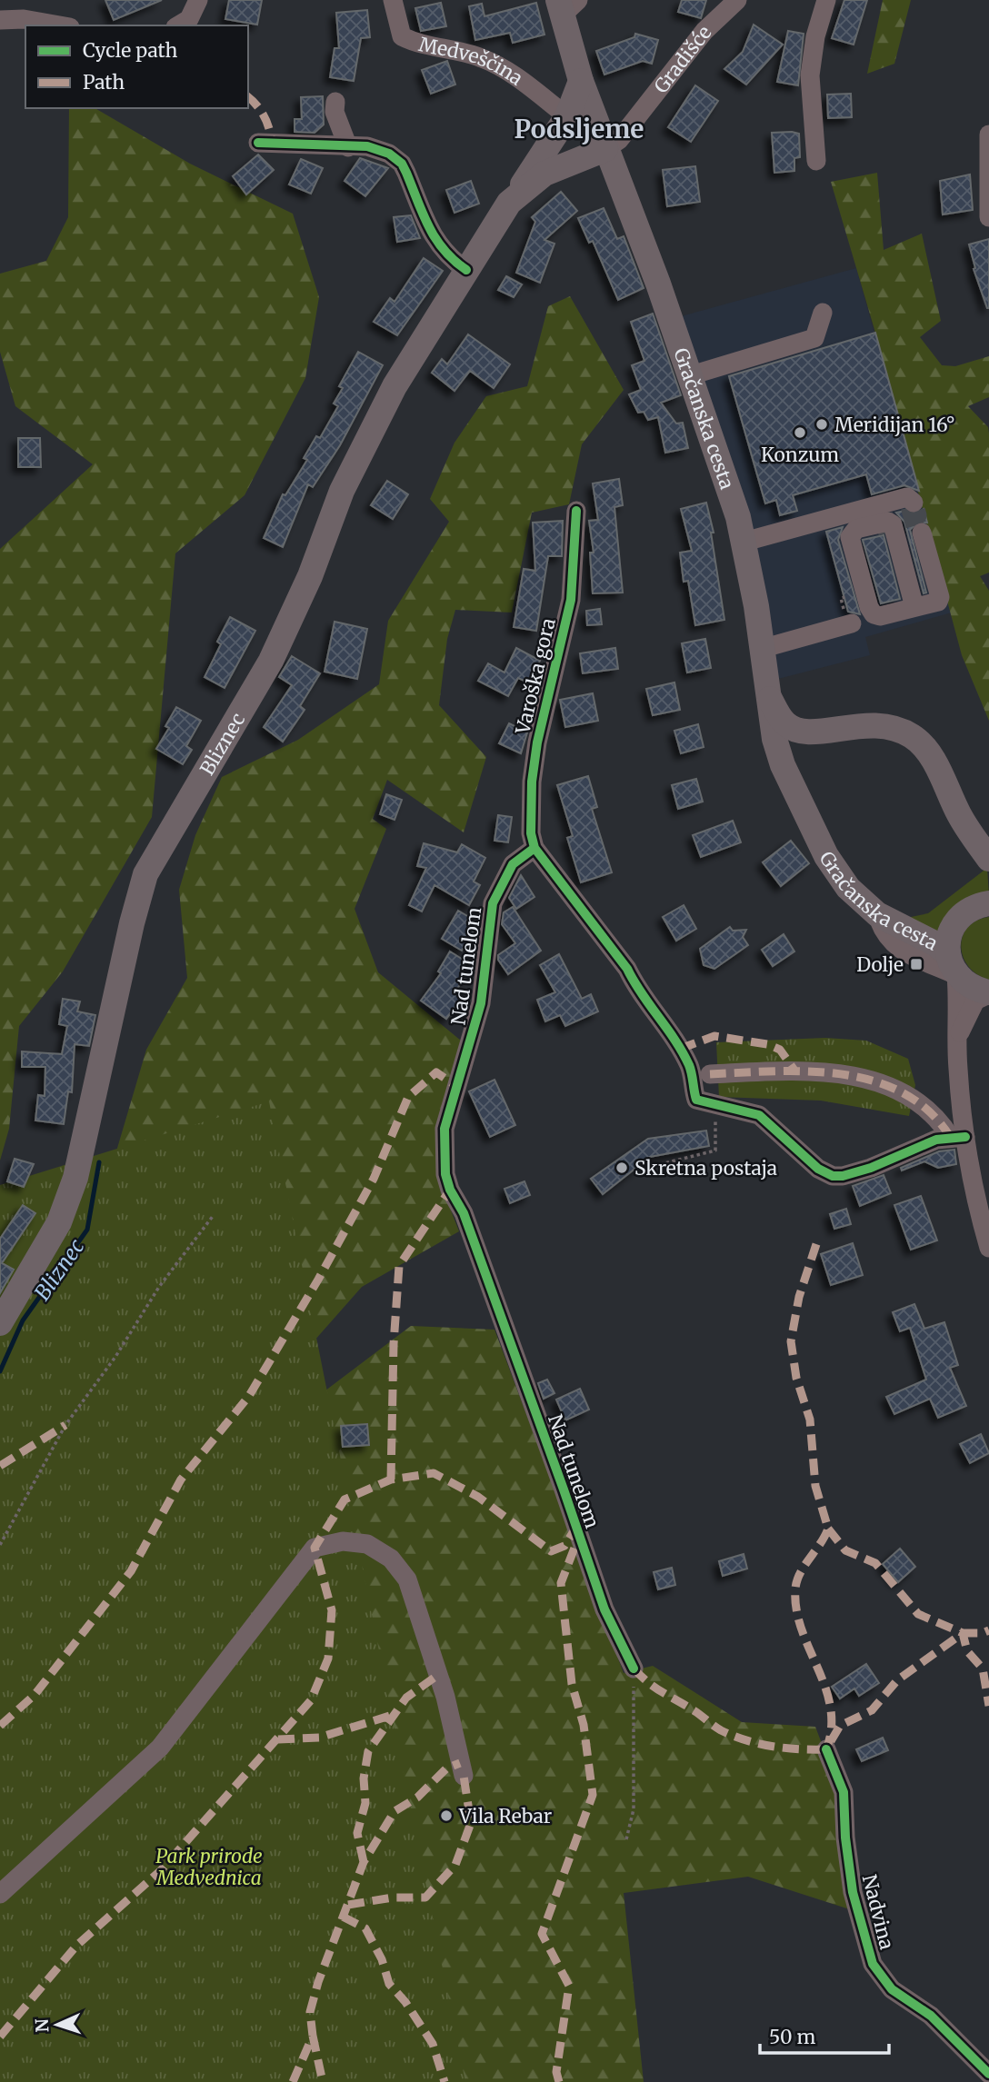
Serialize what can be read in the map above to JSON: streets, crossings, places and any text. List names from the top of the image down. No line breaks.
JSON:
{"streets":{"main road":["Gračanska cesta","Bliznec"],"street":["Gradišće","Medveščina","Varoška gora","Nad tunelom","Nadvina"]},"crossings":[["Gradišće","Gračanska cesta"],["Gradišće","Bliznec"],["Medveščina","Bliznec"],["Gračanska cesta","Bliznec"],["Varoška gora","Nad tunelom"]],"districts":["Podsljeme"],"water":["Bliznec"],"parks":["Park prirode Medvednica"],"places":{"other":["Meridijan 16°","Konzum","Skretna postaja","Vila Rebar"],"transit":["Dolje"]},"legend":["Cycle path","Path"],"scale_bar":"50 m","north":"left"}
